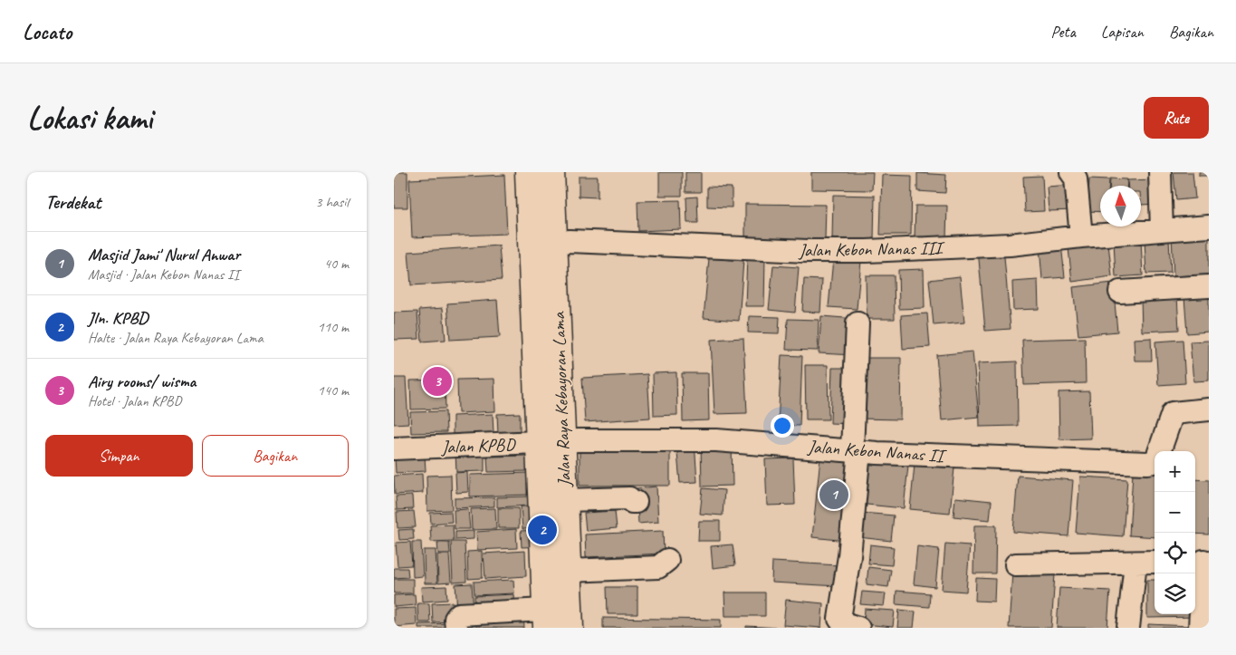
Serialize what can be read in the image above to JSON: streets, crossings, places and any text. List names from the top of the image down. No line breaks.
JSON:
{"streets":{"main road":["Jalan Raya Kebayoran Lama"],"street":["Jalan Kebon Nanas III","Jalan KPBD","Jalan Kebon Nanas II"]},"crossings":[["Jalan Kebon Nanas III","Jalan Raya Kebayoran Lama"],["Jalan Raya Kebayoran Lama","Jalan KPBD"],["Jalan Raya Kebayoran Lama","Jalan Kebon Nanas II"],["Jalan KPBD","Jalan Kebon Nanas II"]],"north":"top","page":{"header":"Locato","nav":["Peta","Lapisan","Bagikan"],"buttons":["Rute",["Simpan","Bagikan"]],"title":"Lokasi kami","heading":["Terdekat","3 hasil"],"list":[{"mark":"1","name":"Masjid Jami' Nurul Anwar","note":"Masjid · Jalan Kebon Nanas II","value":"40 m"},{"mark":"2","name":"Jln. KPBD","note":"Halte · Jalan Raya Kebayoran Lama","value":"110 m"},{"mark":"3","name":"Airy rooms/ wisma","note":"Hotel · Jalan KPBD","value":"140 m"}],"pins":["3","1","2"],"map_buttons":["+","−"]}}
